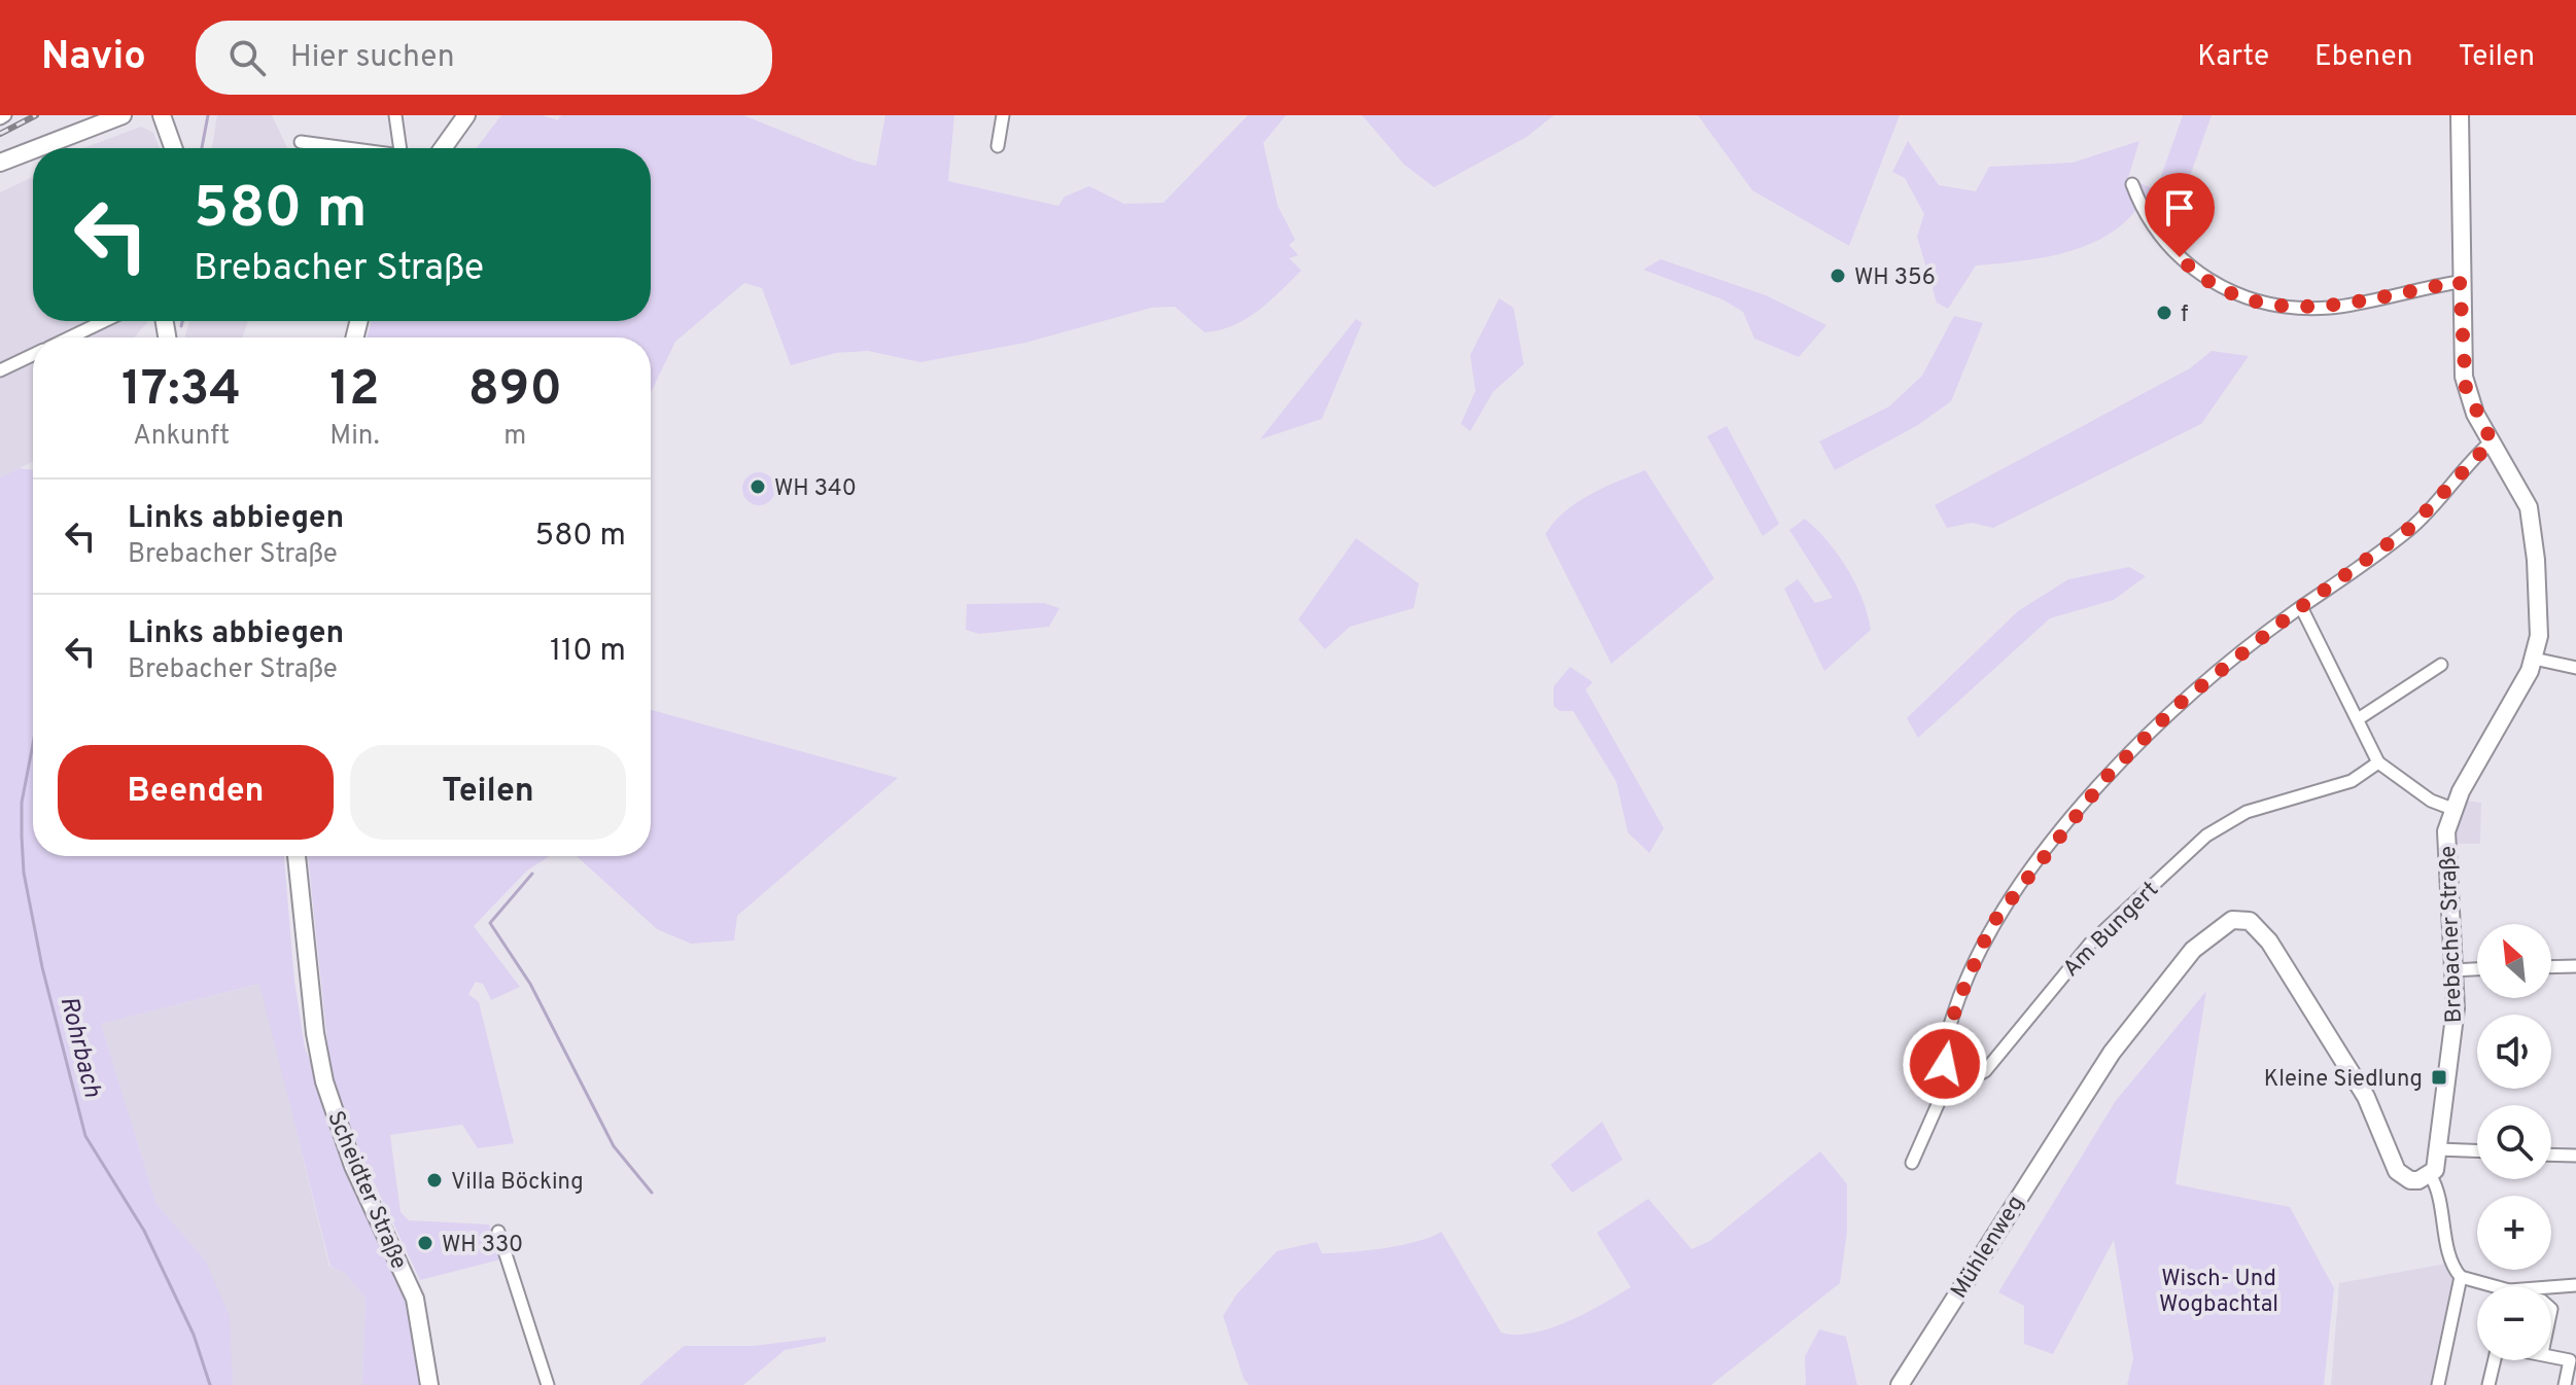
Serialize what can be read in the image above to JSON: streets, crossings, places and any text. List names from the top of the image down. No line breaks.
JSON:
{"streets":{"street":["Am Bungert","Brebacher Straße","Scheidter Straße","Mühlenweg"]},"crossings":[["Brebacher Straße","Mühlenweg"]],"water":["Rohrbach"],"parks":["Wisch- Und Wogbachtal"],"places":{"other":["WH 356","f","WH 340","Villa Böcking","WH 330"],"transit":["Kleine Siedlung"]},"north":"top left","page":{"header":"Navio","search":"Hier suchen","nav":["Karte","Ebenen","Teilen"],"turn":["580 m","Brebacher Straße"],"eta":["17:34","Ankunft","12","Min.","890","m"],"list":[{"name":"Links abbiegen","note":"Brebacher Straße","value":"580 m"},{"name":"Links abbiegen","note":"Brebacher Straße","value":"110 m"}],"buttons":["Beenden","Teilen"],"map_buttons":["+","−"]}}
